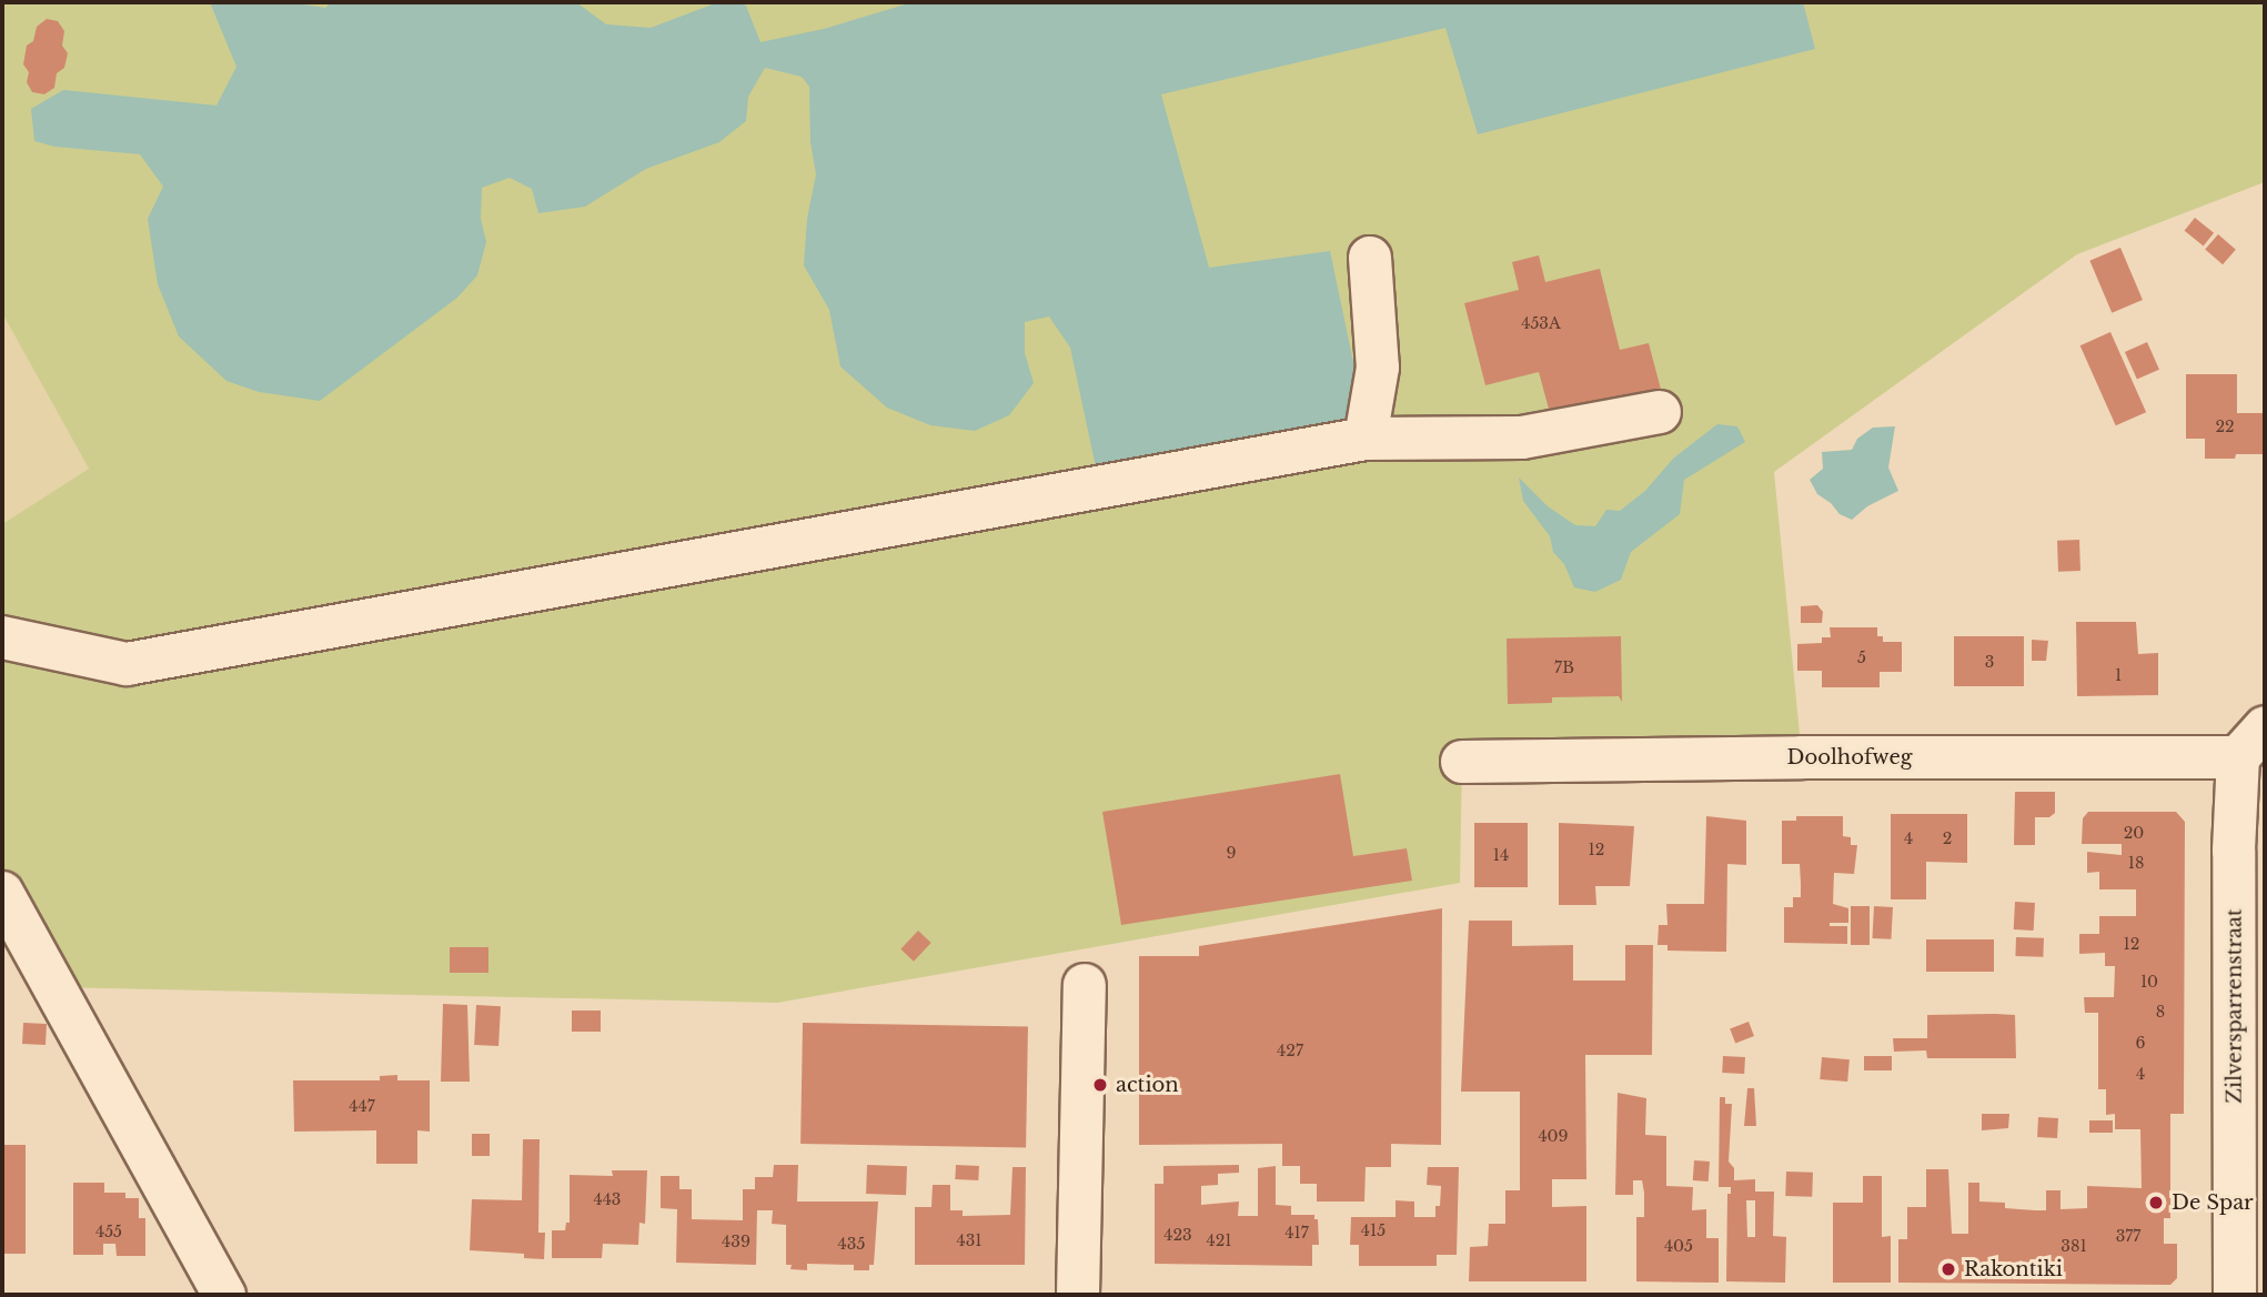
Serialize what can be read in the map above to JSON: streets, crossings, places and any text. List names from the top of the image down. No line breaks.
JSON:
{"streets":{"street":["Doolhofweg","Zilversparrenstraat"]},"crossings":[["Doolhofweg","Zilversparrenstraat"]],"places":["action","De Spar","Rakontiki"],"house_numbers":["453A","22","5","3","7B","1","20","4","2","12","9","14","18","12","10","8","6","427","4","447","409","443","415","455","417","423","377","431","421","439","435","405","381"]}
